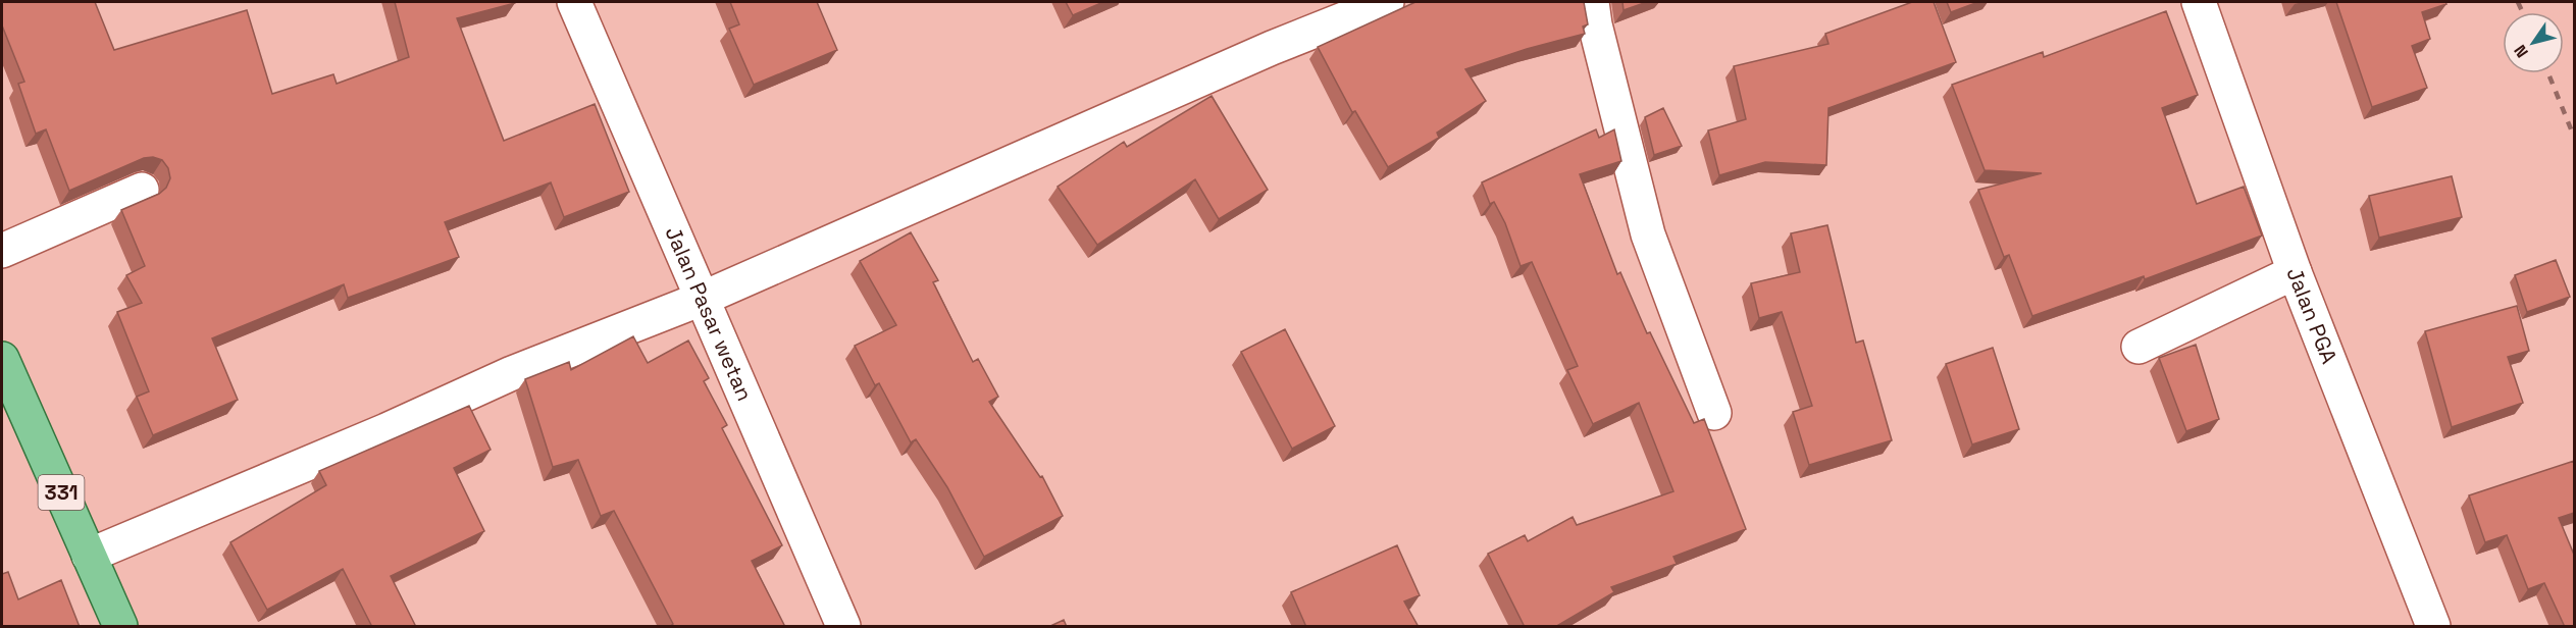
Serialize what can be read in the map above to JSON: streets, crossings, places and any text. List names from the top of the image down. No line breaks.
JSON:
{"streets":{"main road":["331"],"street":["Jalan Pasar wetan","Jalan PGA"]},"north":"bottom left"}
